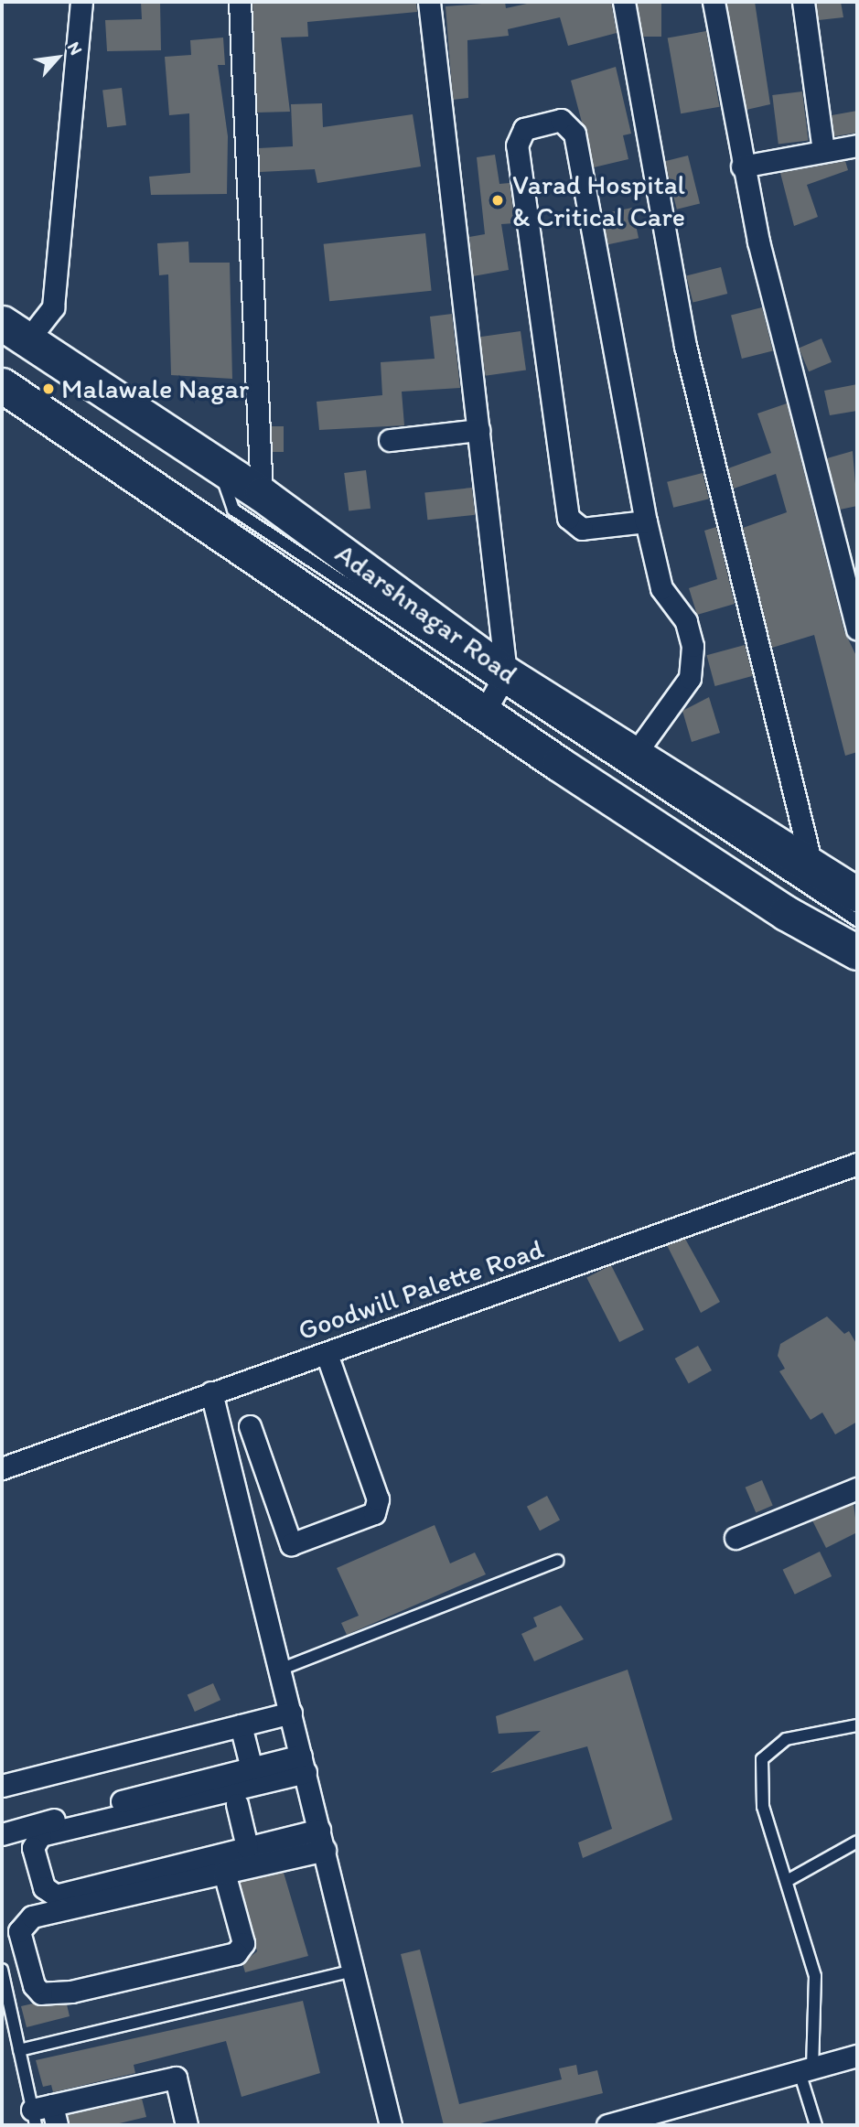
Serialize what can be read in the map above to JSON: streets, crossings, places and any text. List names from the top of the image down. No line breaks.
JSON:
{"streets":{"main road":["Adarshnagar Road"],"street":["Goodwill Palette Road"]},"places":["Varad Hospital & Critical Care","Malawale Nagar"],"north":"top right"}
